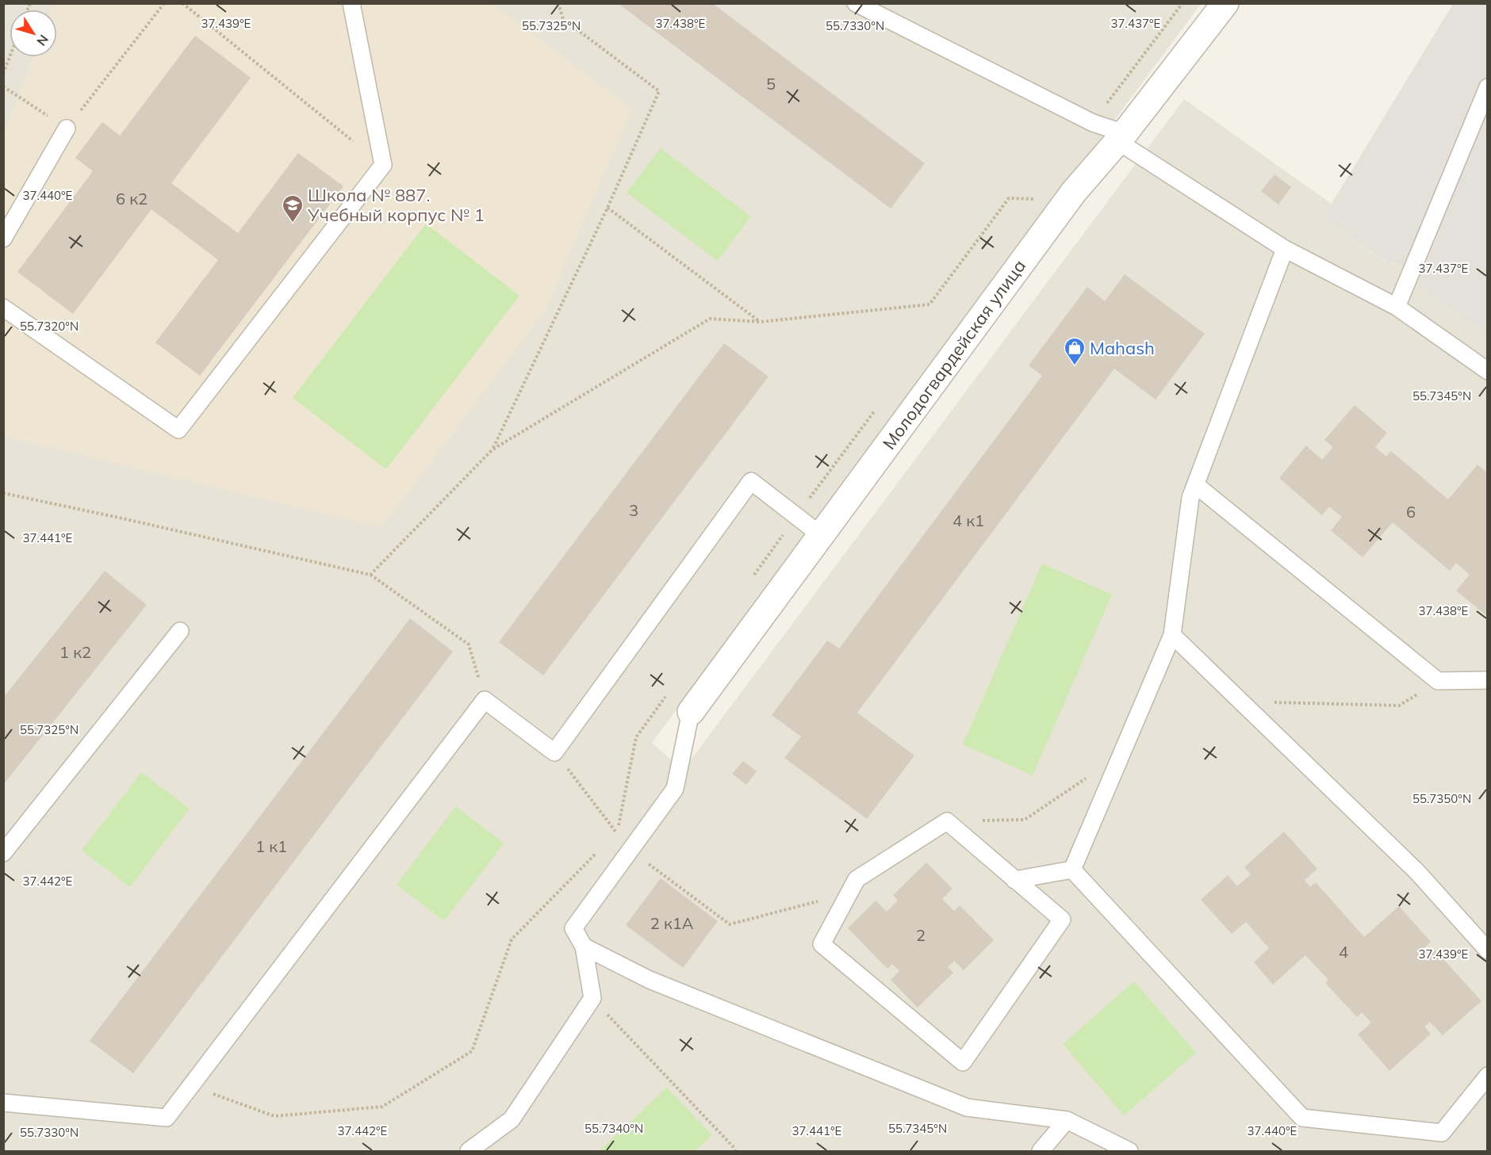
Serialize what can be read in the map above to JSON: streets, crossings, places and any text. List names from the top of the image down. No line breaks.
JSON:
{"streets":{"street":["Молодогвардейская улица"]},"places":{"school or university":["Школа № 887. Учебный корпус № 1"],"shop":["Mahash"]},"house_numbers":["5","6 к2","3","6","4 к1","1 к2","1 к1","2 к1А","2","4"],"north":"bottom right","coordinates":["37.438°E","37.439°E","37.437°E","55.7325°N","55.7330°N","37.440°E","55.7320°N","55.7345°N","37.441°E","55.7350°N","37.442°E","55.7340°N"]}
